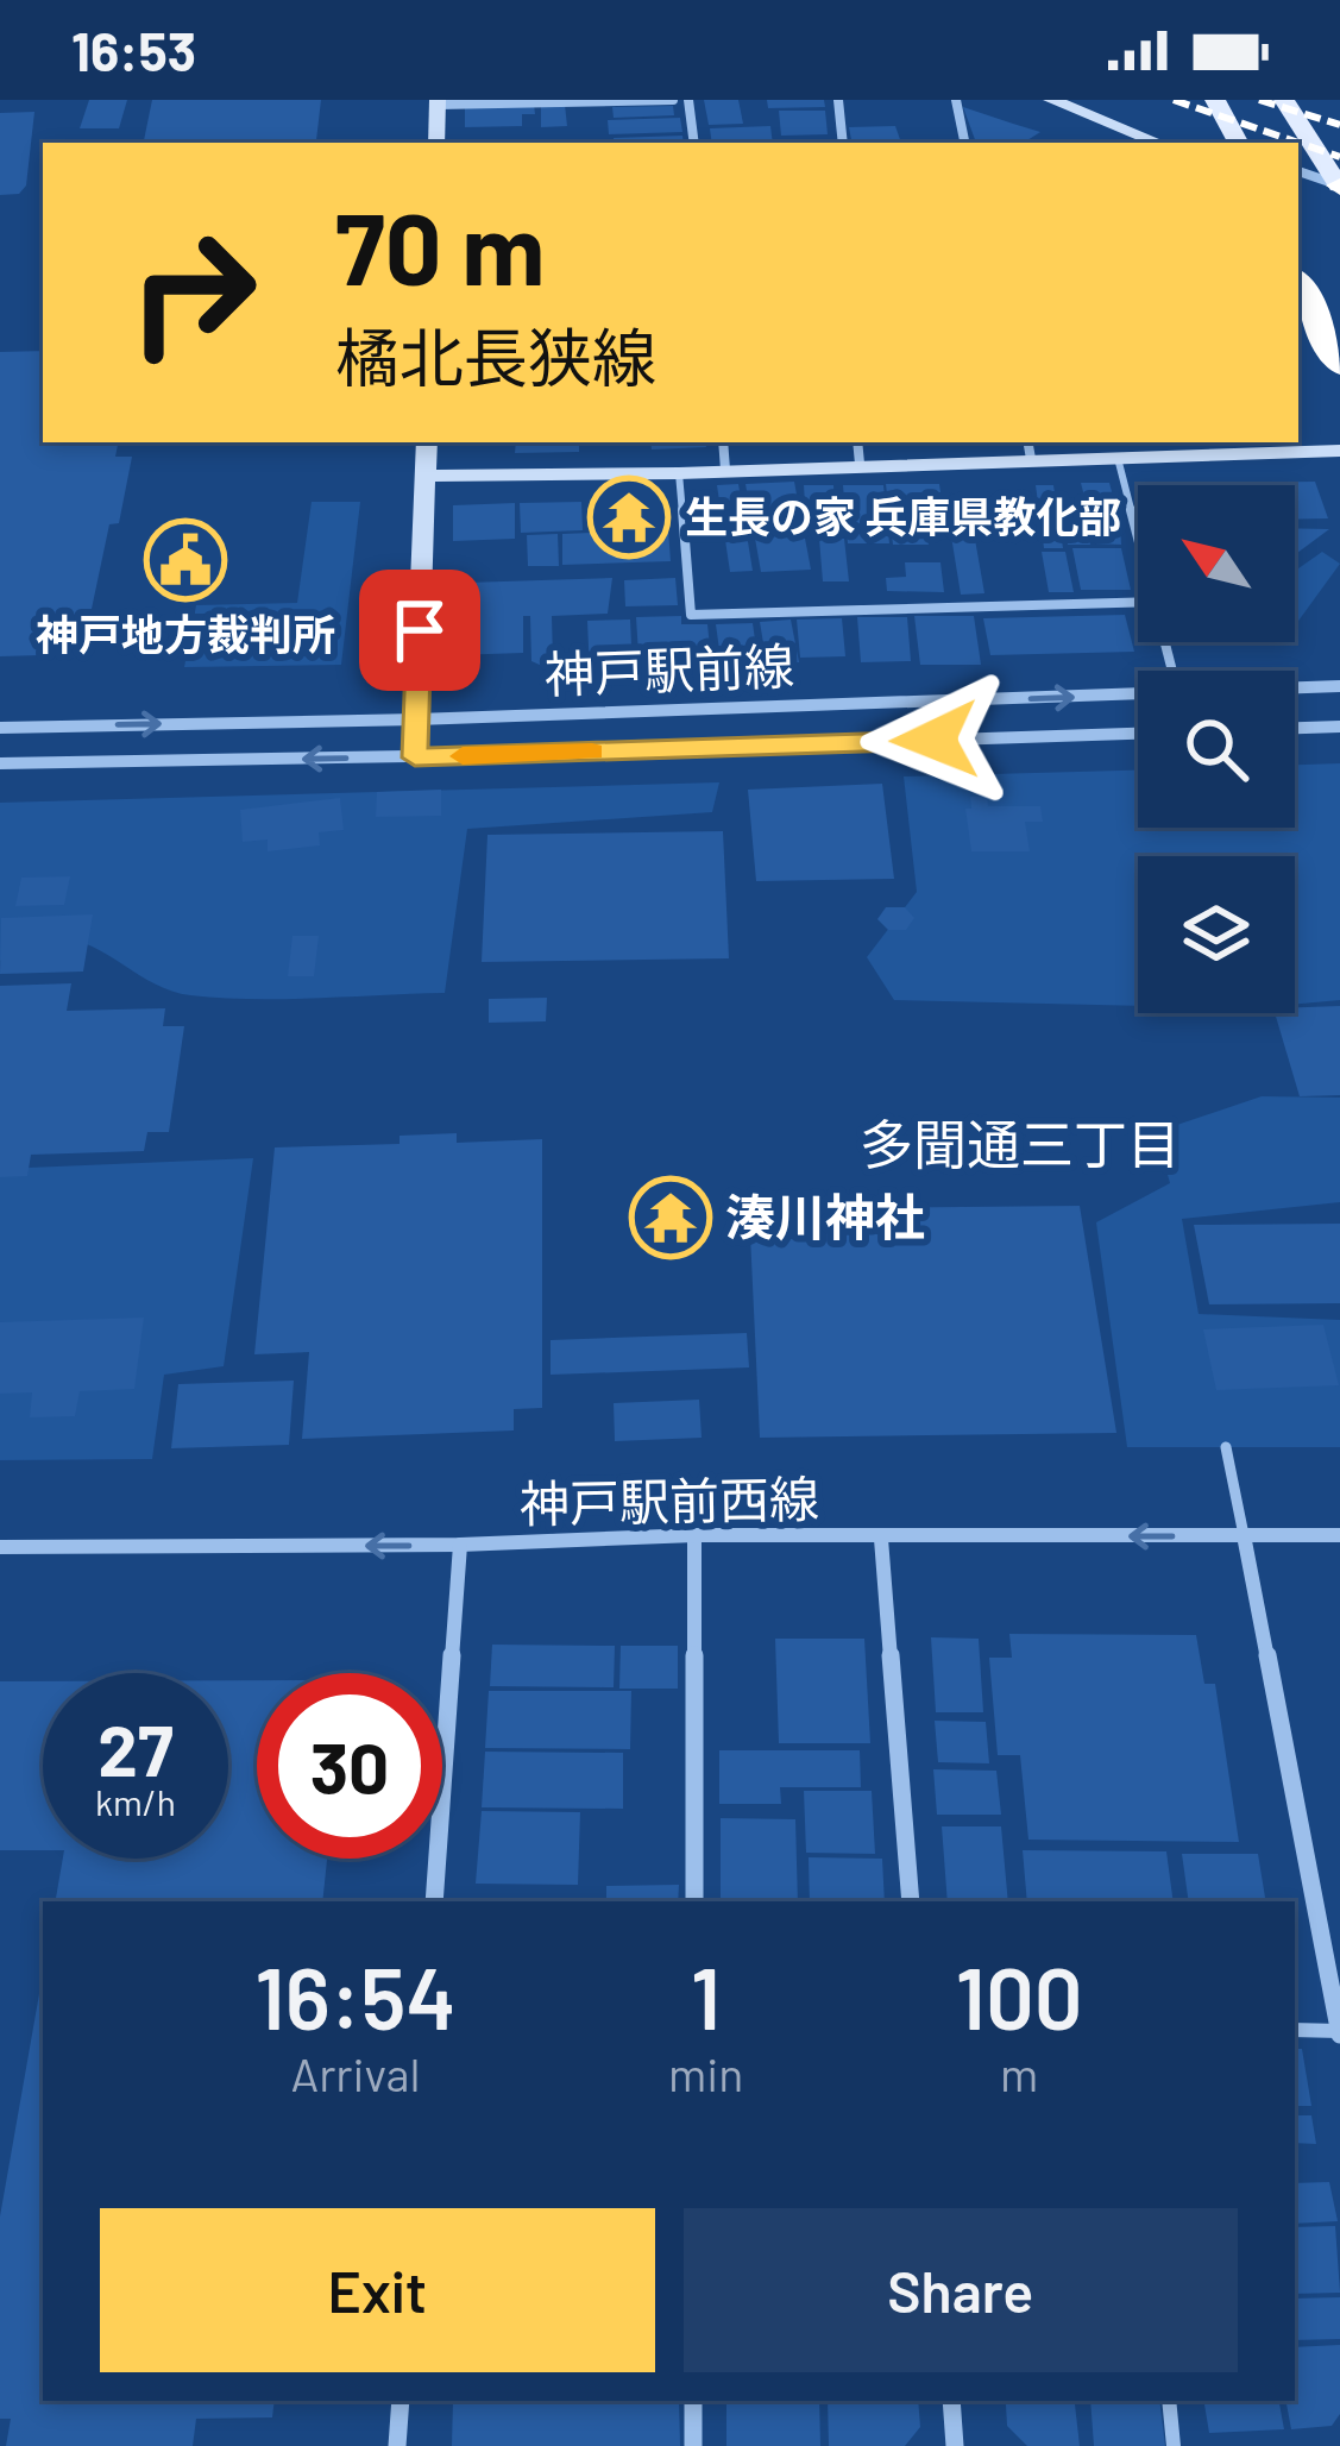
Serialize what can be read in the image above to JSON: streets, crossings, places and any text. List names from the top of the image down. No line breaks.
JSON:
{"streets":{"street":["神戸駅前線","神戸駅前西線"]},"one_way":["神戸駅前西線"],"districts":["多聞通三丁目"],"places":{"temple":["生長の家 兵庫県教化部","湊川神社"],"public building":["神戸地方裁判所"]},"north":"top left","page":{"status":"16:53","turn":["70 m","橘北長狭線"],"speed":"27 km/h","limit":"30","eta":["16:54","Arrival","1","min","100","m"],"buttons":["Exit","Share"]}}
